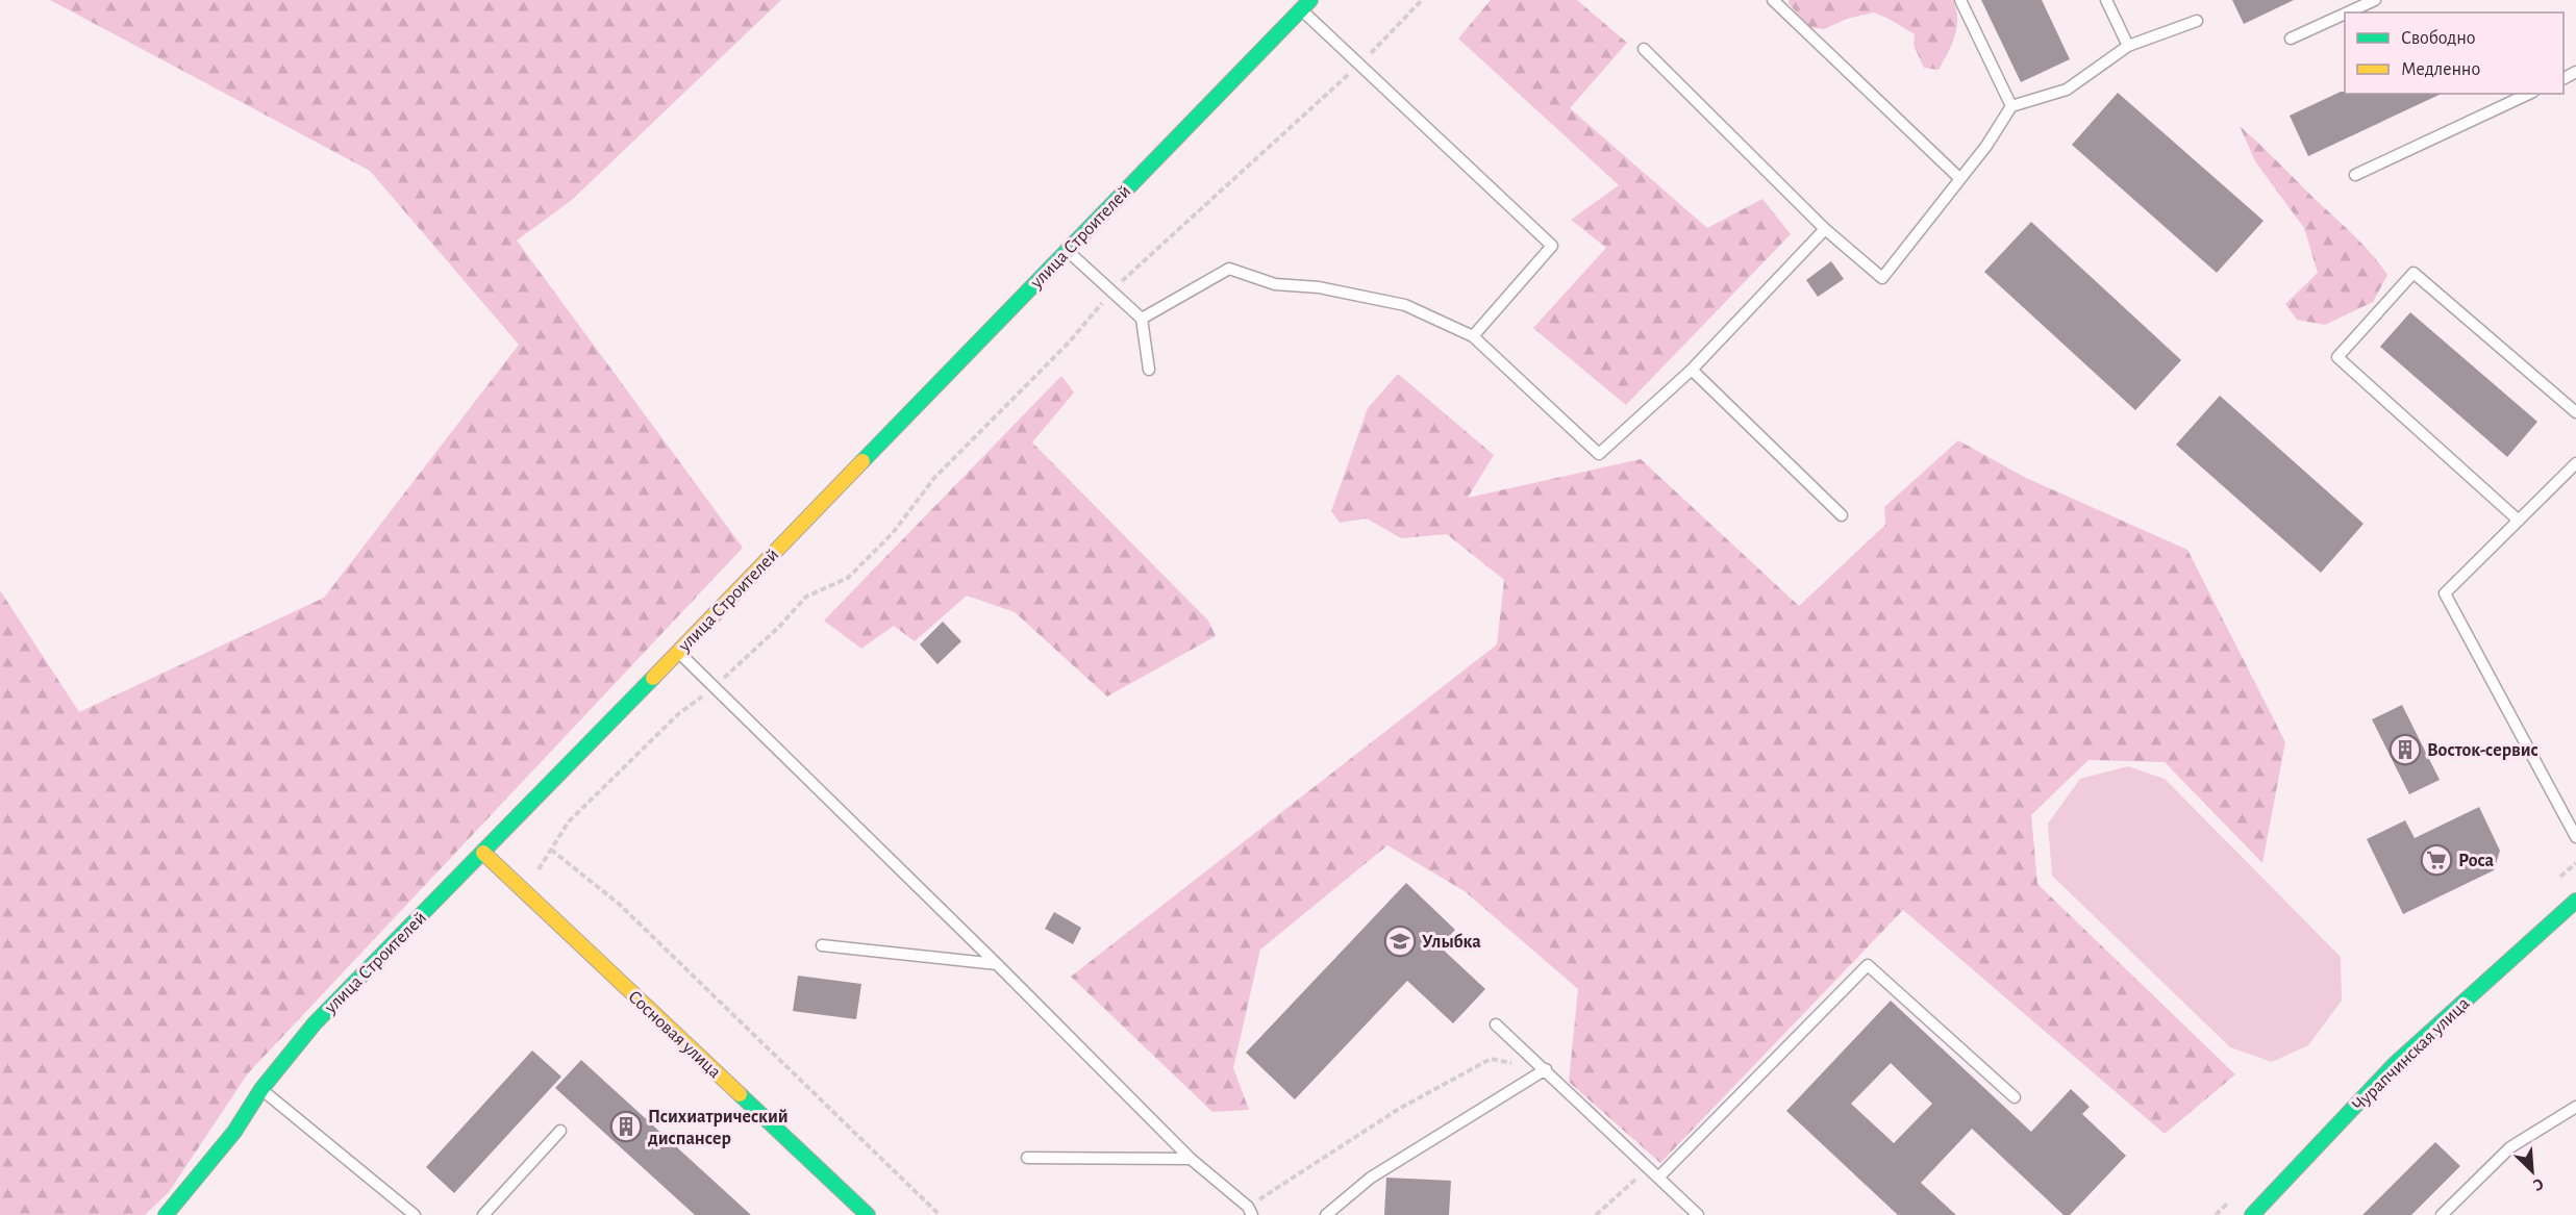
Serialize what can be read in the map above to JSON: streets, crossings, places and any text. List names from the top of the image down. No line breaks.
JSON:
{"streets":{"street":["улица Строителей","Сосновая улица","Чурапчинская улица"]},"crossings":[["улица Строителей","Сосновая улица"]],"places":{"building":["Восток-сервис","Психиатрический диспансер"],"supermarket":["Роса"],"school or university":["Улыбка"]},"legend":["Свободно","Медленно"],"north":"bottom right"}
